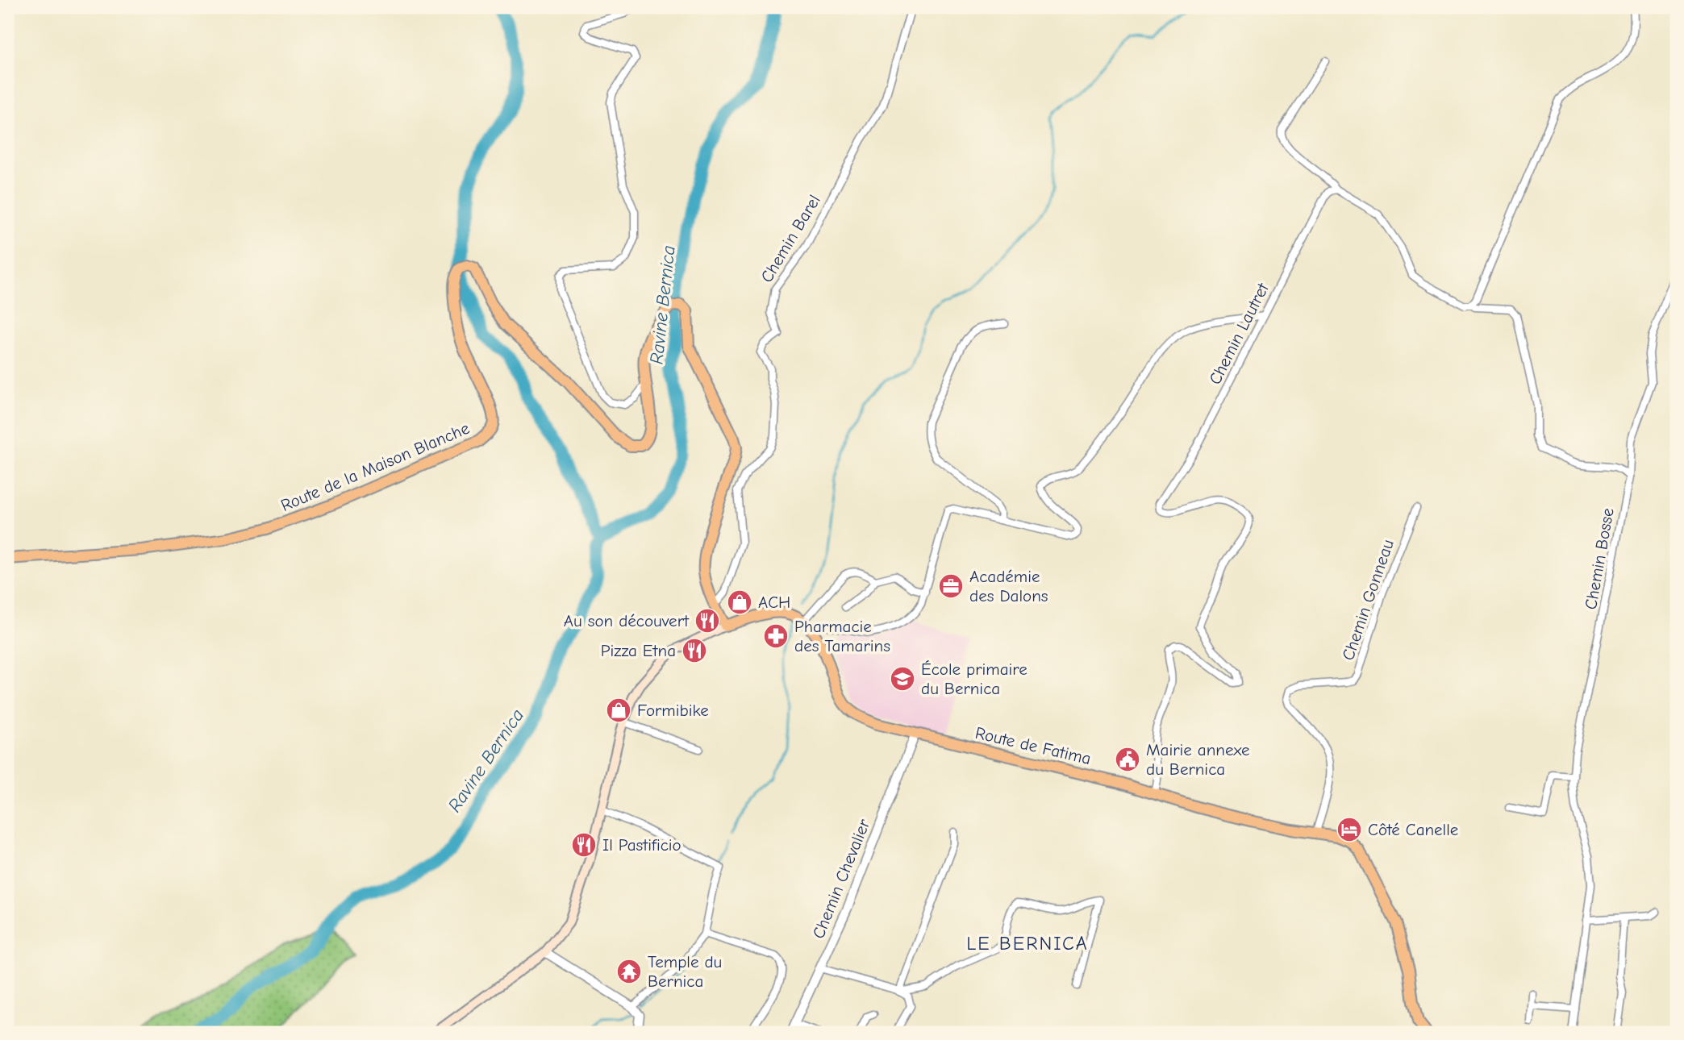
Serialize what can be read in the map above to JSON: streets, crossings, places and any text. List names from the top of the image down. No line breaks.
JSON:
{"streets":{"main road":["Route de la Maison Blanche","Route de Fatima"],"street":["Chemin Barel","Chemin Lautret","Chemin Bosse","Chemin Gonneau","Chemin Chevalier"]},"crossings":[["Chemin Barel","Route de la Maison Blanche"],["Chemin Lautret","Route de Fatima"],["Chemin Gonneau","Route de Fatima"],["Route de Fatima","Chemin Chevalier"]],"districts":["LE BERNICA"],"water":["Ravine Bernica"],"places":{"office":["Académie des Dalons"],"shop":["ACH","Formibike"],"restaurant":["Au son découvert","Pizza Etna","Il Pastificio"],"pharmacy":["Pharmacie des Tamarins"],"school or university":["École primaire du Bernica"],"public building":["Mairie annexe du Bernica"],"hotel":["Côté Canelle"],"temple":["Temple du Bernica"]}}
